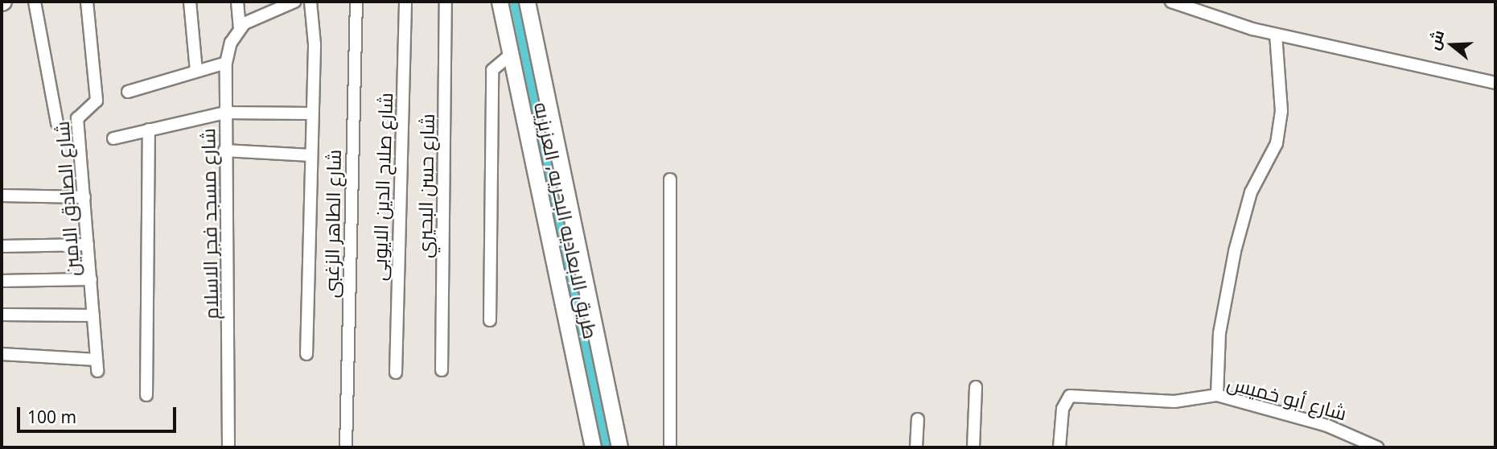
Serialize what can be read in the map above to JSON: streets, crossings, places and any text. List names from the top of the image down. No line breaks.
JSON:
{"streets":{"street":["شارع حسن البحيري","شارع صلاح الدين الايوبى","شارع الصادق الامين","طريق الابعاديه البحريه, العزيزيه","شارع مسجد فجر الاسلام","شارع الطاهر الزغبى","شارع أبو خميس"]},"scale_bar":"100 m","north":"left"}
